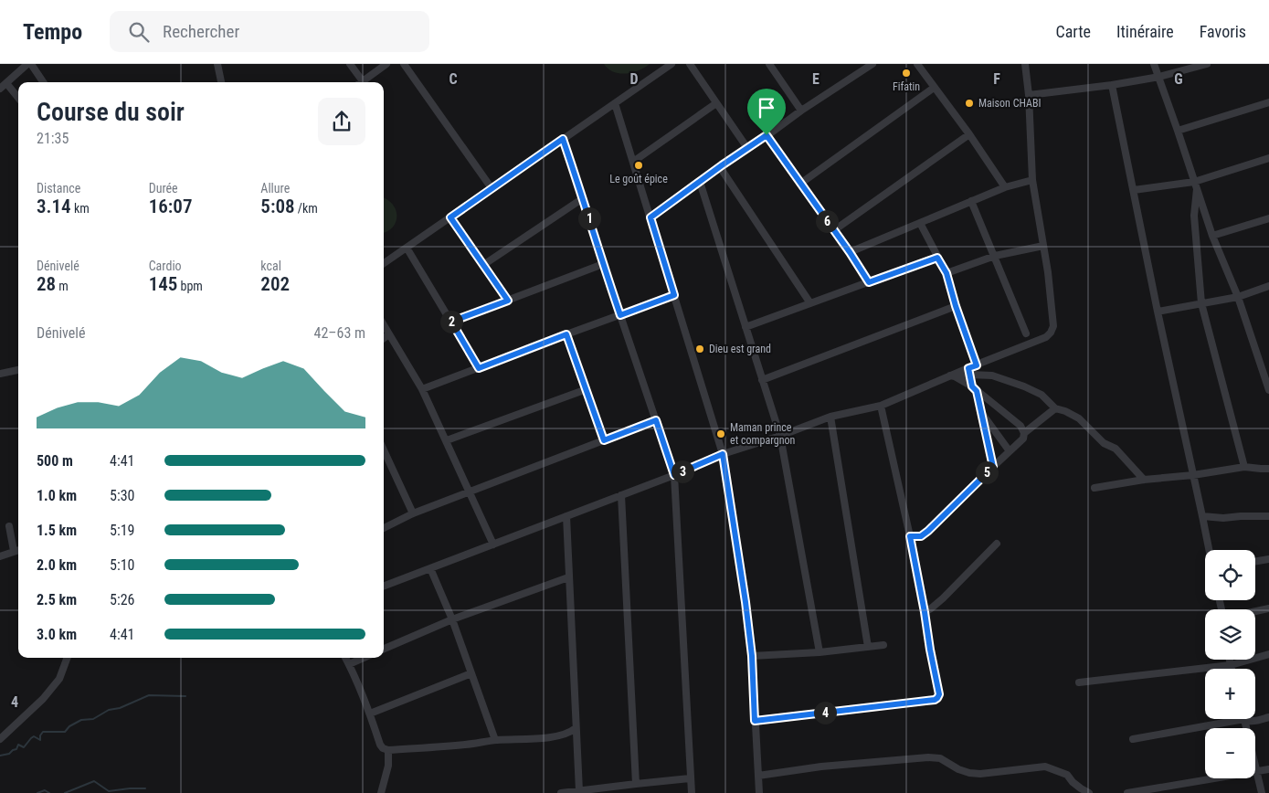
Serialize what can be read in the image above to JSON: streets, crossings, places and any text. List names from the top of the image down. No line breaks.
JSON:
{"places":["Fifatin","Maison CHABI","Le goût épice","Dieu est grand","Maman prince et compargnon"],"page":{"header":"Tempo","search":"Rechercher","nav":["Carte","Itinéraire","Favoris"],"heading":["Course du soir","21:35"],"stats":[["Distance","3.14 km"],["Durée","16:07"],["Allure","5:08 /km"],["Dénivelé","28 m"],["Cardio","145 bpm"],["kcal","202"]],"pins":["1","6","2","3","5","4"],"chart":["Dénivelé","42–63 m"],"list":[{"name":"500 m","note":"4:41"},{"name":"1.0 km","note":"5:30"},{"name":"1.5 km","note":"5:19"},{"name":"2.0 km","note":"5:10"},{"name":"2.5 km","note":"5:26"},{"name":"3.0 km","note":"4:41"}],"map_buttons":["+","−"]},"grid":{"columns":["C","D","E","F","G"],"rows":["4"]}}
